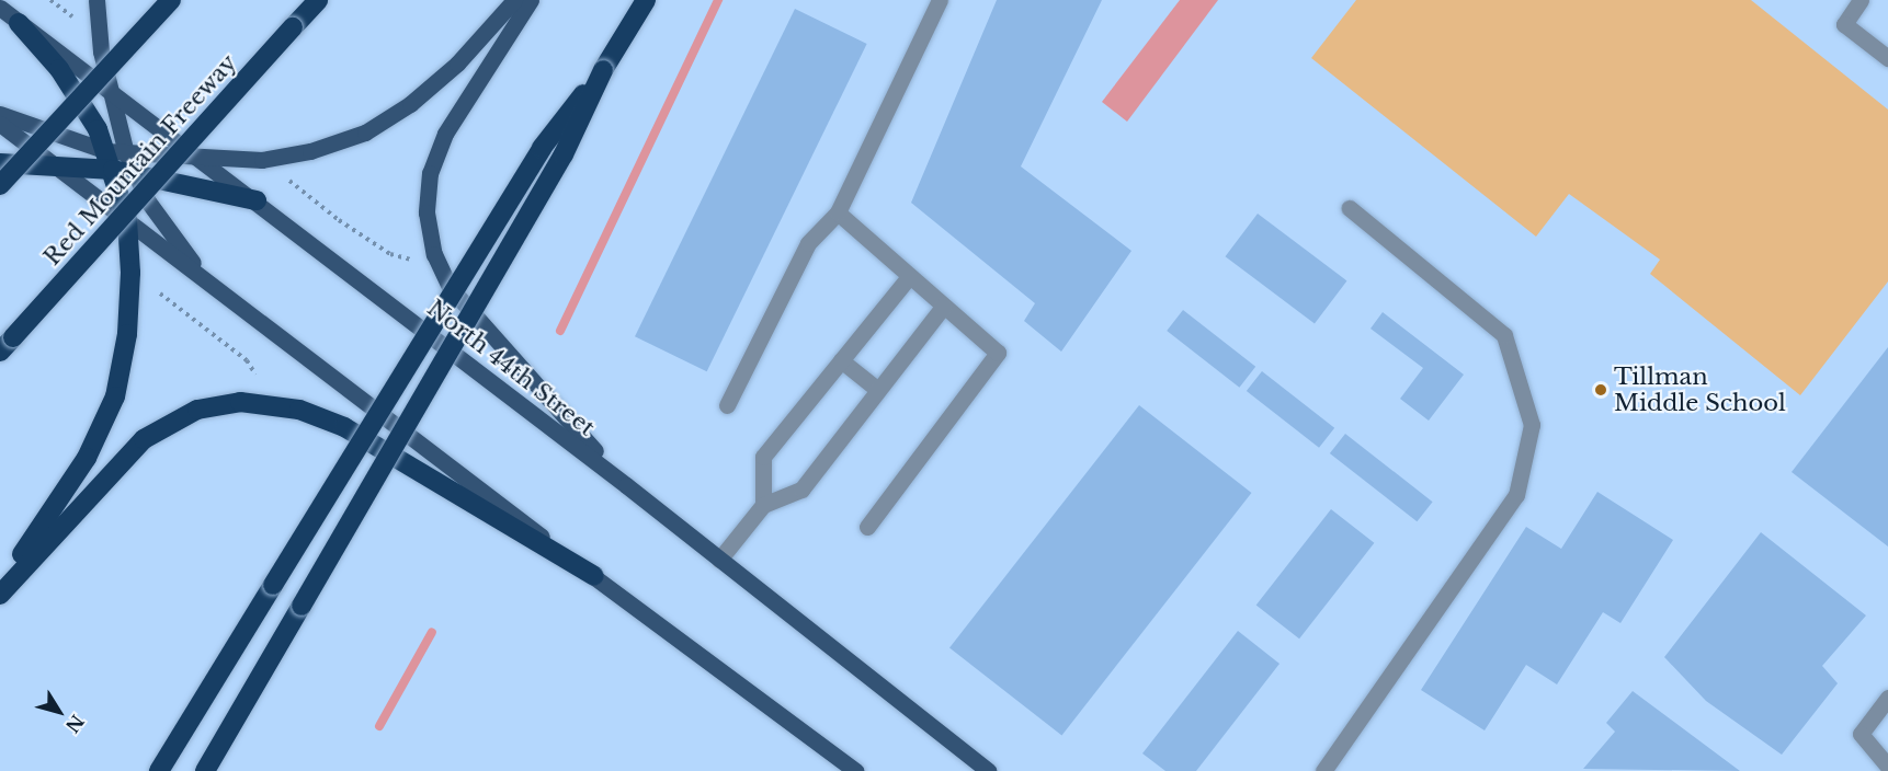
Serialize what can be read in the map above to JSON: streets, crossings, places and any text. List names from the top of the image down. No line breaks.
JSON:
{"streets":{"highway":["Red Mountain Freeway"],"main road":["North 44th Street"]},"places":["Tillman Middle School"],"north":"bottom right"}
